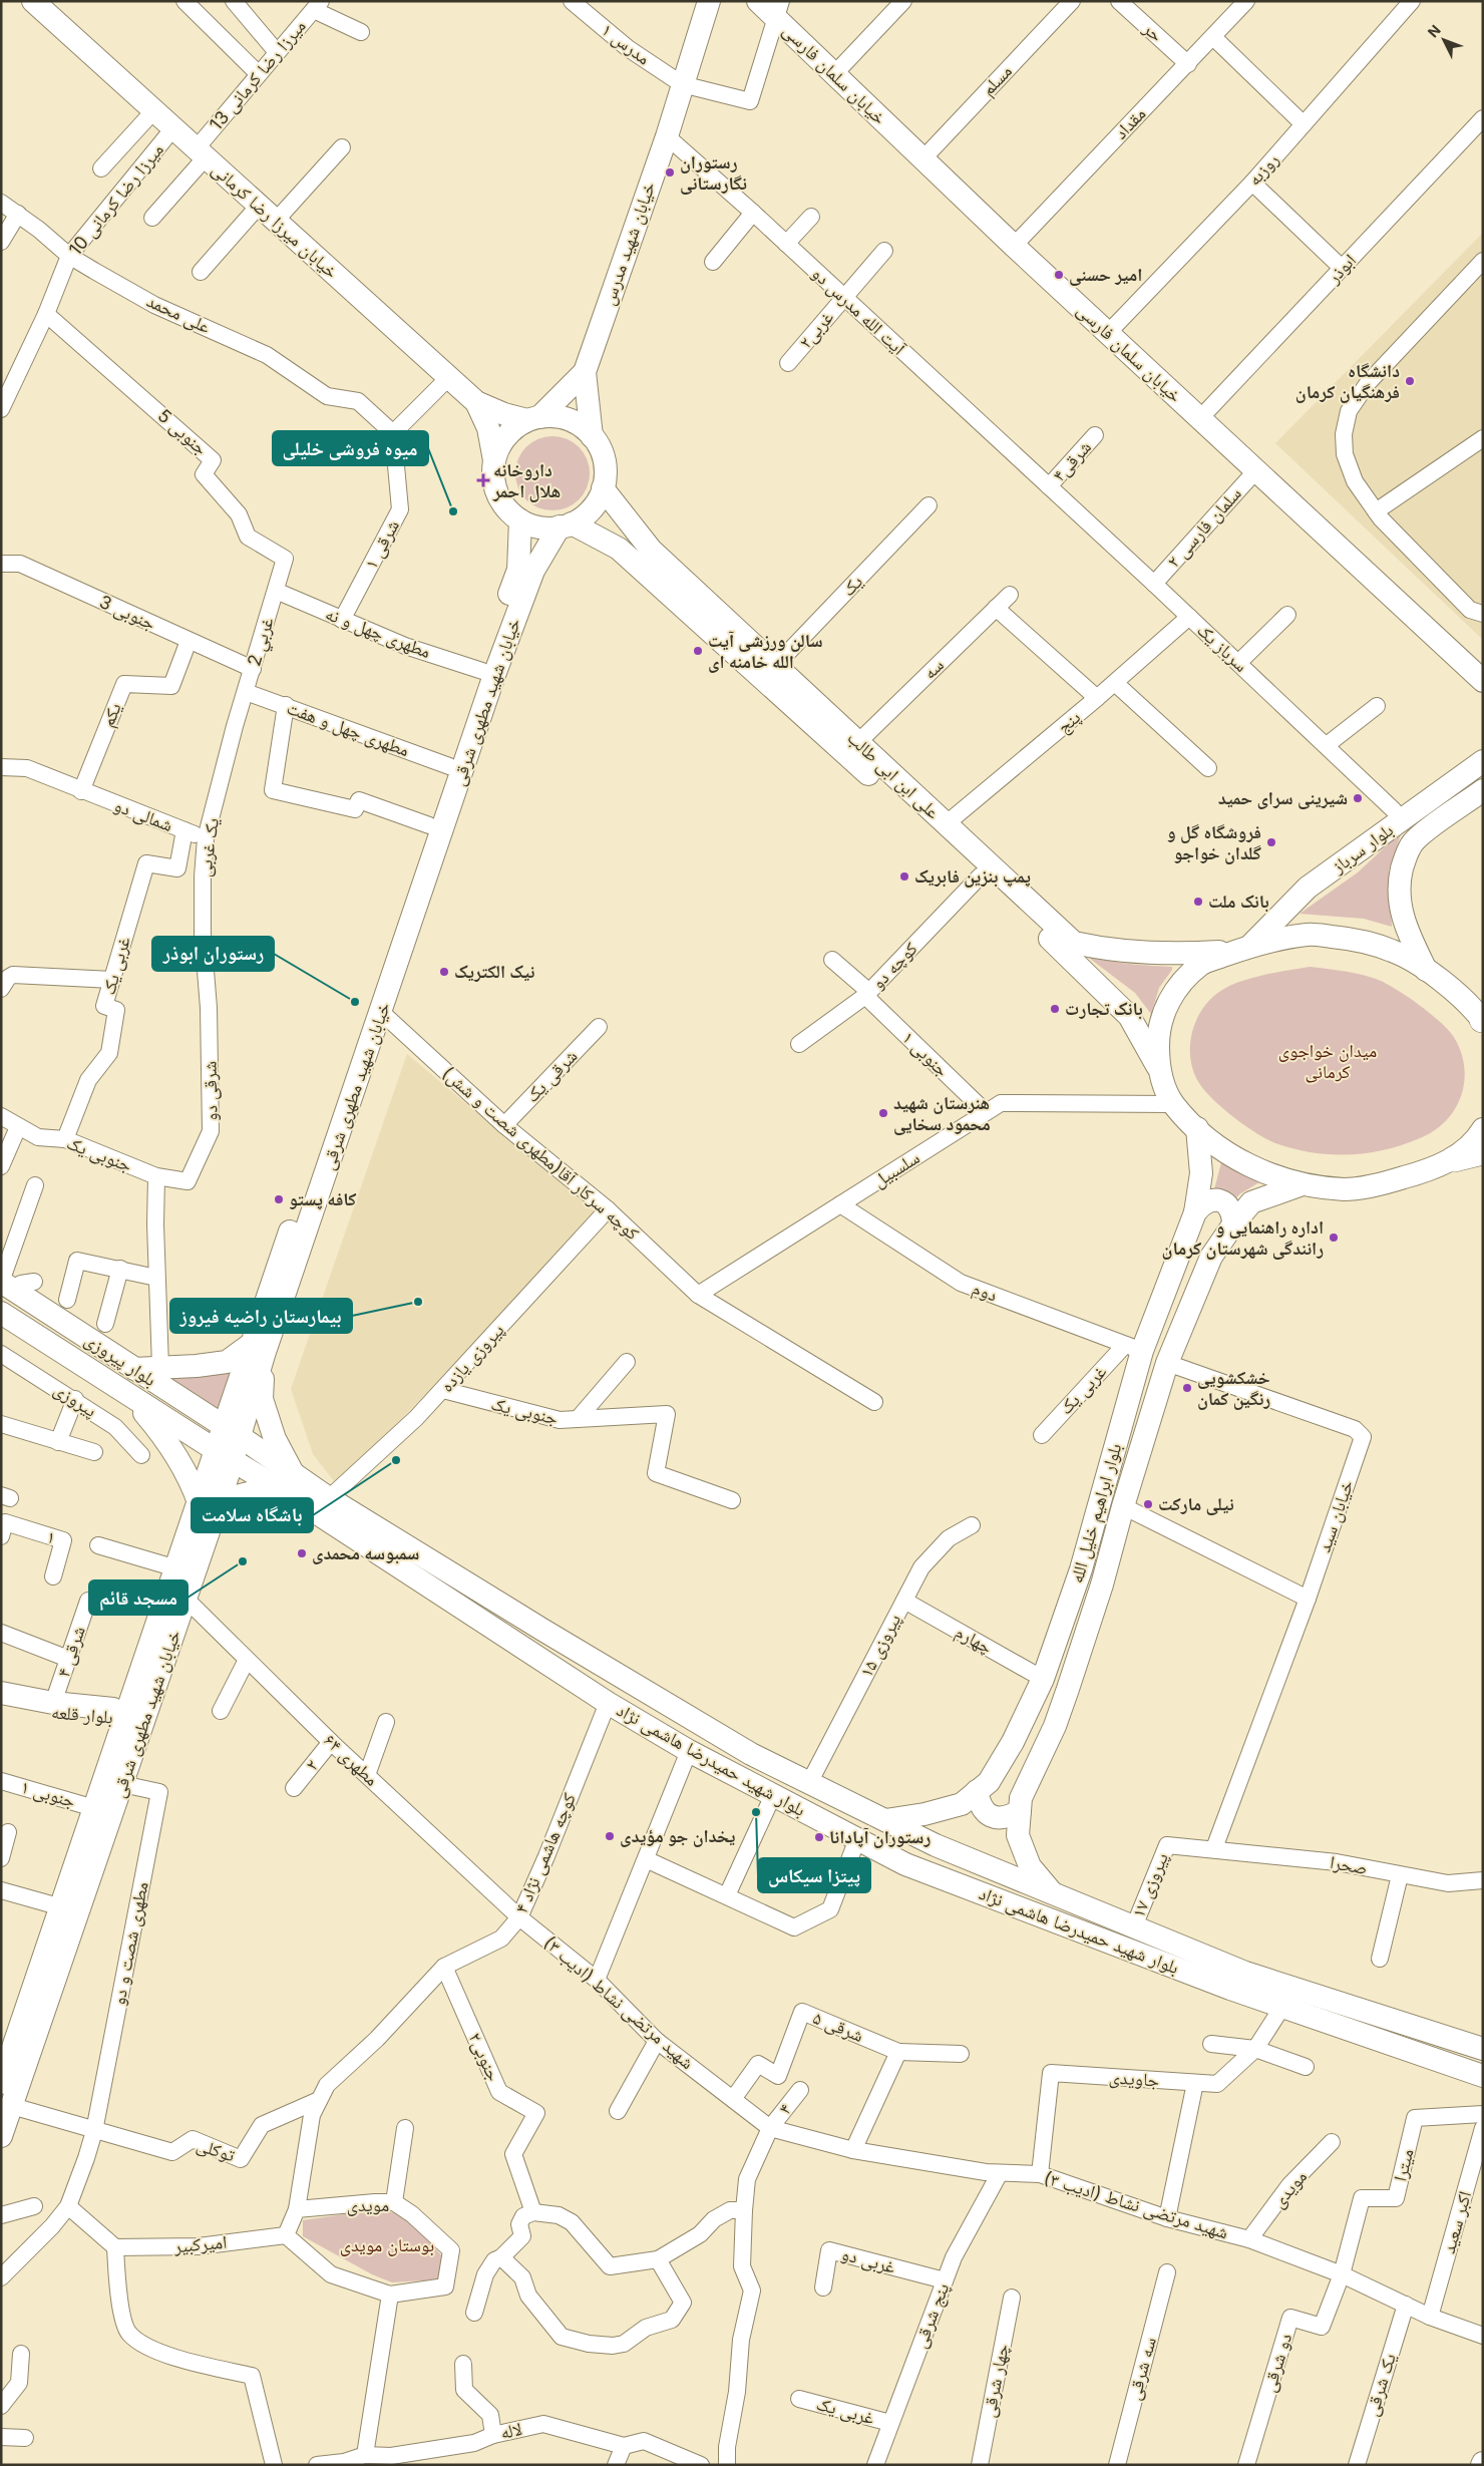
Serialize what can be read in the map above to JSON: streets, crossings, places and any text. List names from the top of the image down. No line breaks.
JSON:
{"streets":{"main road":["خیابان سلمان فارسی","خیابان میرزا رضا کرمانی","خیابان شهید مدرس","خیابان شهید مطهری شرقی","علی ابن ابی طالب","بلوار سرباز","بلوار پیروزی","بلوار ابراهیم خلیل الله","بلوار قلعه","بلوار شهید حمیدرضا هاشمی نژاد"],"street":["حر","مدرس ۱","میرزا رضا کرمانی 13","مسلم","مقداد","روزبه","میرزا رضا کرمانی 10","ابوذر","آیت الله مدرس دو","علی محمد","غربی۲","جنوبی 5","شرقی۴","سلمان فارسى ٢","شرقی ۱","یک","جنوبی 3","مطهری چهل و نه","2 غربي","سرباز یک","سه","یکم","پنج","مطهری چهل و هفت","شمالی دو","یک غربی","غربی یک","کوچه دو","جنوبی ۱","شرقی یک","شرقی دو","(مطهری شصت و شش)کوچه سرکار آقا","جنوبی یک","سلسبیل","دوم","پیروزی یازده","پیروزی","خیابان سید","۱","چهارم","پیروزی ۱۵","شرقی ۴","مطهری ۶۴","۲","۱ جنوبی","کوچه هاشمی نژاد ۴","صحرا","پیروزی ۱۷","مطهری شصت و دو","شهید مرتضی نشاط (ادیب ۳)","۵ شرقی","جنوبی۲","جاویدی","۴","توکلی","میترا","مویدی","اکبر سعید","امیرکبیر","غربی دو","پنج شرقی","دو شرقی","سه شرقی","چهار شرقی","یک شرقی","لاله"]},"crossings":[["حر","مقداد"],["مدرس ۱","خیابان سلمان فارسی"],["مدرس ۱","خیابان شهید مدرس"],["خیابان سلمان فارسی","مسلم"],["خیابان سلمان فارسی","مقداد"],["خیابان سلمان فارسی","روزبه"],["خیابان سلمان فارسی","ابوذر"],["خیابان سلمان فارسی","سلمان فارسى ٢"],["میرزا رضا کرمانی 13","خیابان میرزا رضا کرمانی"],["میرزا رضا کرمانی 10","خیابان میرزا رضا کرمانی"],["میرزا رضا کرمانی 10","علی محمد"],["میرزا رضا کرمانی 10","جنوبی 5"],["خیابان میرزا رضا کرمانی","خیابان شهید مدرس"],["خیابان میرزا رضا کرمانی","خیابان شهید مطهری شرقی"],["خیابان میرزا رضا کرمانی","علی ابن ابی طالب"],["خیابان شهید مدرس","آیت الله مدرس دو"],["خیابان شهید مدرس","خیابان شهید مطهری شرقی"],["خیابان شهید مدرس","علی ابن ابی طالب"],["آیت الله مدرس دو","غربی۲"],["آیت الله مدرس دو","شرقی۴"],["آیت الله مدرس دو","سرباز یک"],["علی محمد","شرقی ۱"],["جنوبی 5","مطهری چهل و نه"],["جنوبی 5","2 غربي"],["شرقی۴","سرباز یک"],["سلمان فارسى ٢","سرباز یک"],["شرقی ۱","مطهری چهل و نه"],["یک","علی ابن ابی طالب"],["جنوبی 3","2 غربي"],["جنوبی 3","یکم"],["مطهری چهل و نه","2 غربي"],["مطهری چهل و نه","خیابان شهید مطهری شرقی"],["2 غربي","مطهری چهل و هفت"],["2 غربي","یک غربی"],["سرباز یک","پنج"],["سه","علی ابن ابی طالب"],["خیابان شهید مطهری شرقی","مطهری چهل و هفت"],["خیابان شهید مطهری شرقی","علی ابن ابی طالب"],["خیابان شهید مطهری شرقی","(مطهری شصت و شش)کوچه سرکار آقا"],["خیابان شهید مطهری شرقی","بلوار پیروزی"],["خیابان شهید مطهری شرقی","بلوار قلعه"],["خیابان شهید مطهری شرقی","مطهری ۶۴"],["خیابان شهید مطهری شرقی","بلوار شهید حمیدرضا هاشمی نژاد"],["خیابان شهید مطهری شرقی","۱ جنوبی"],["خیابان شهید مطهری شرقی","مطهری شصت و دو"],["یکم","شمالی دو"],["پنج","علی ابن ابی طالب"],["مطهری چهل و هفت","یک غربی"],["علی ابن ابی طالب","بلوار سرباز"],["علی ابن ابی طالب","کوچه دو"],["شمالی دو","یک غربی"],["شمالی دو","غربی یک"],["یک غربی","شرقی دو"],["غربی یک","جنوبی یک"],["غربی یک","دوم"],["غربی یک","بلوار ابراهیم خلیل الله"],["غربی یک","پنج شرقی"],["کوچه دو","جنوبی ۱"],["جنوبی ۱","سلسبیل"],["شرقی یک","(مطهری شصت و شش)کوچه سرکار آقا"],["شرقی دو","جنوبی یک"],["(مطهری شصت و شش)کوچه سرکار آقا","سلسبیل"],["(مطهری شصت و شش)کوچه سرکار آقا","پیروزی یازده"],["جنوبی یک","پیروزی یازده"],["سلسبیل","دوم"],["دوم","بلوار ابراهیم خلیل الله"],["پیروزی یازده","بلوار شهید حمیدرضا هاشمی نژاد"],["بلوار پیروزی","بلوار شهید حمیدرضا هاشمی نژاد"],["بلوار ابراهیم خلیل الله","خیابان سید"],["بلوار ابراهیم خلیل الله","چهارم"],["بلوار ابراهیم خلیل الله","بلوار شهید حمیدرضا هاشمی نژاد"],["چهارم","پیروزی ۱۵"],["پیروزی ۱۵","بلوار شهید حمیدرضا هاشمی نژاد"],["شرقی ۴","بلوار قلعه"],["مطهری ۶۴","۲"],["مطهری ۶۴","کوچه هاشمی نژاد ۴"],["مطهری ۶۴","شهید مرتضی نشاط (ادیب ۳)"],["بلوار شهید حمیدرضا هاشمی نژاد","کوچه هاشمی نژاد ۴"],["بلوار شهید حمیدرضا هاشمی نژاد","پیروزی ۱۷"],["بلوار شهید حمیدرضا هاشمی نژاد","جاویدی"],["کوچه هاشمی نژاد ۴","شهید مرتضی نشاط (ادیب ۳)"],["کوچه هاشمی نژاد ۴","جنوبی۲"],["کوچه هاشمی نژاد ۴","توکلی"],["صحرا","پیروزی ۱۷"],["مطهری شصت و دو","توکلی"],["شهید مرتضی نشاط (ادیب ۳)","۵ شرقی"],["شهید مرتضی نشاط (ادیب ۳)","جاویدی"],["شهید مرتضی نشاط (ادیب ۳)","۴"],["شهید مرتضی نشاط (ادیب ۳)","میترا"],["شهید مرتضی نشاط (ادیب ۳)","مویدی"],["شهید مرتضی نشاط (ادیب ۳)","اکبر سعید"],["شهید مرتضی نشاط (ادیب ۳)","پنج شرقی"],["شهید مرتضی نشاط (ادیب ۳)","دو شرقی"],["شهید مرتضی نشاط (ادیب ۳)","یک شرقی"],["میترا","دو شرقی"],["مویدی","امیرکبیر"],["غربی دو","پنج شرقی"]],"parks":["میدان خواجوی کرمانی","بوستان مویدی"],"places":{"other":["رستوران نگارستانی","امیر حسنی","دانشگاه فرهنگیان کرمان","میوه فروشی خلیلی","سالن ورزشى آیت الله خامنه اى","شیرینی سرای حمید","فروشگاه گل و گلدان خواجو","پمپ بنزین فابریک","بانک ملت","نیک الکتریک","رستوران ابوذر","بانک تجارت","هنرستان شهید محمود سخایی","کافه پستو","اداره راهنمایی و رانندگی شهرستان کرمان","بیمارستان راضیه فیروز","خشکشویی رنگین کمان","باشگاه سلامت","نیلی مارکت","سمبوسه محمدی","مسجد قائم","پیتزا سیکاس","یخدان جو مؤیدی","رستوران آپادانا"],"health":["داروخانه هلال احمر"]},"north":"top left"}
